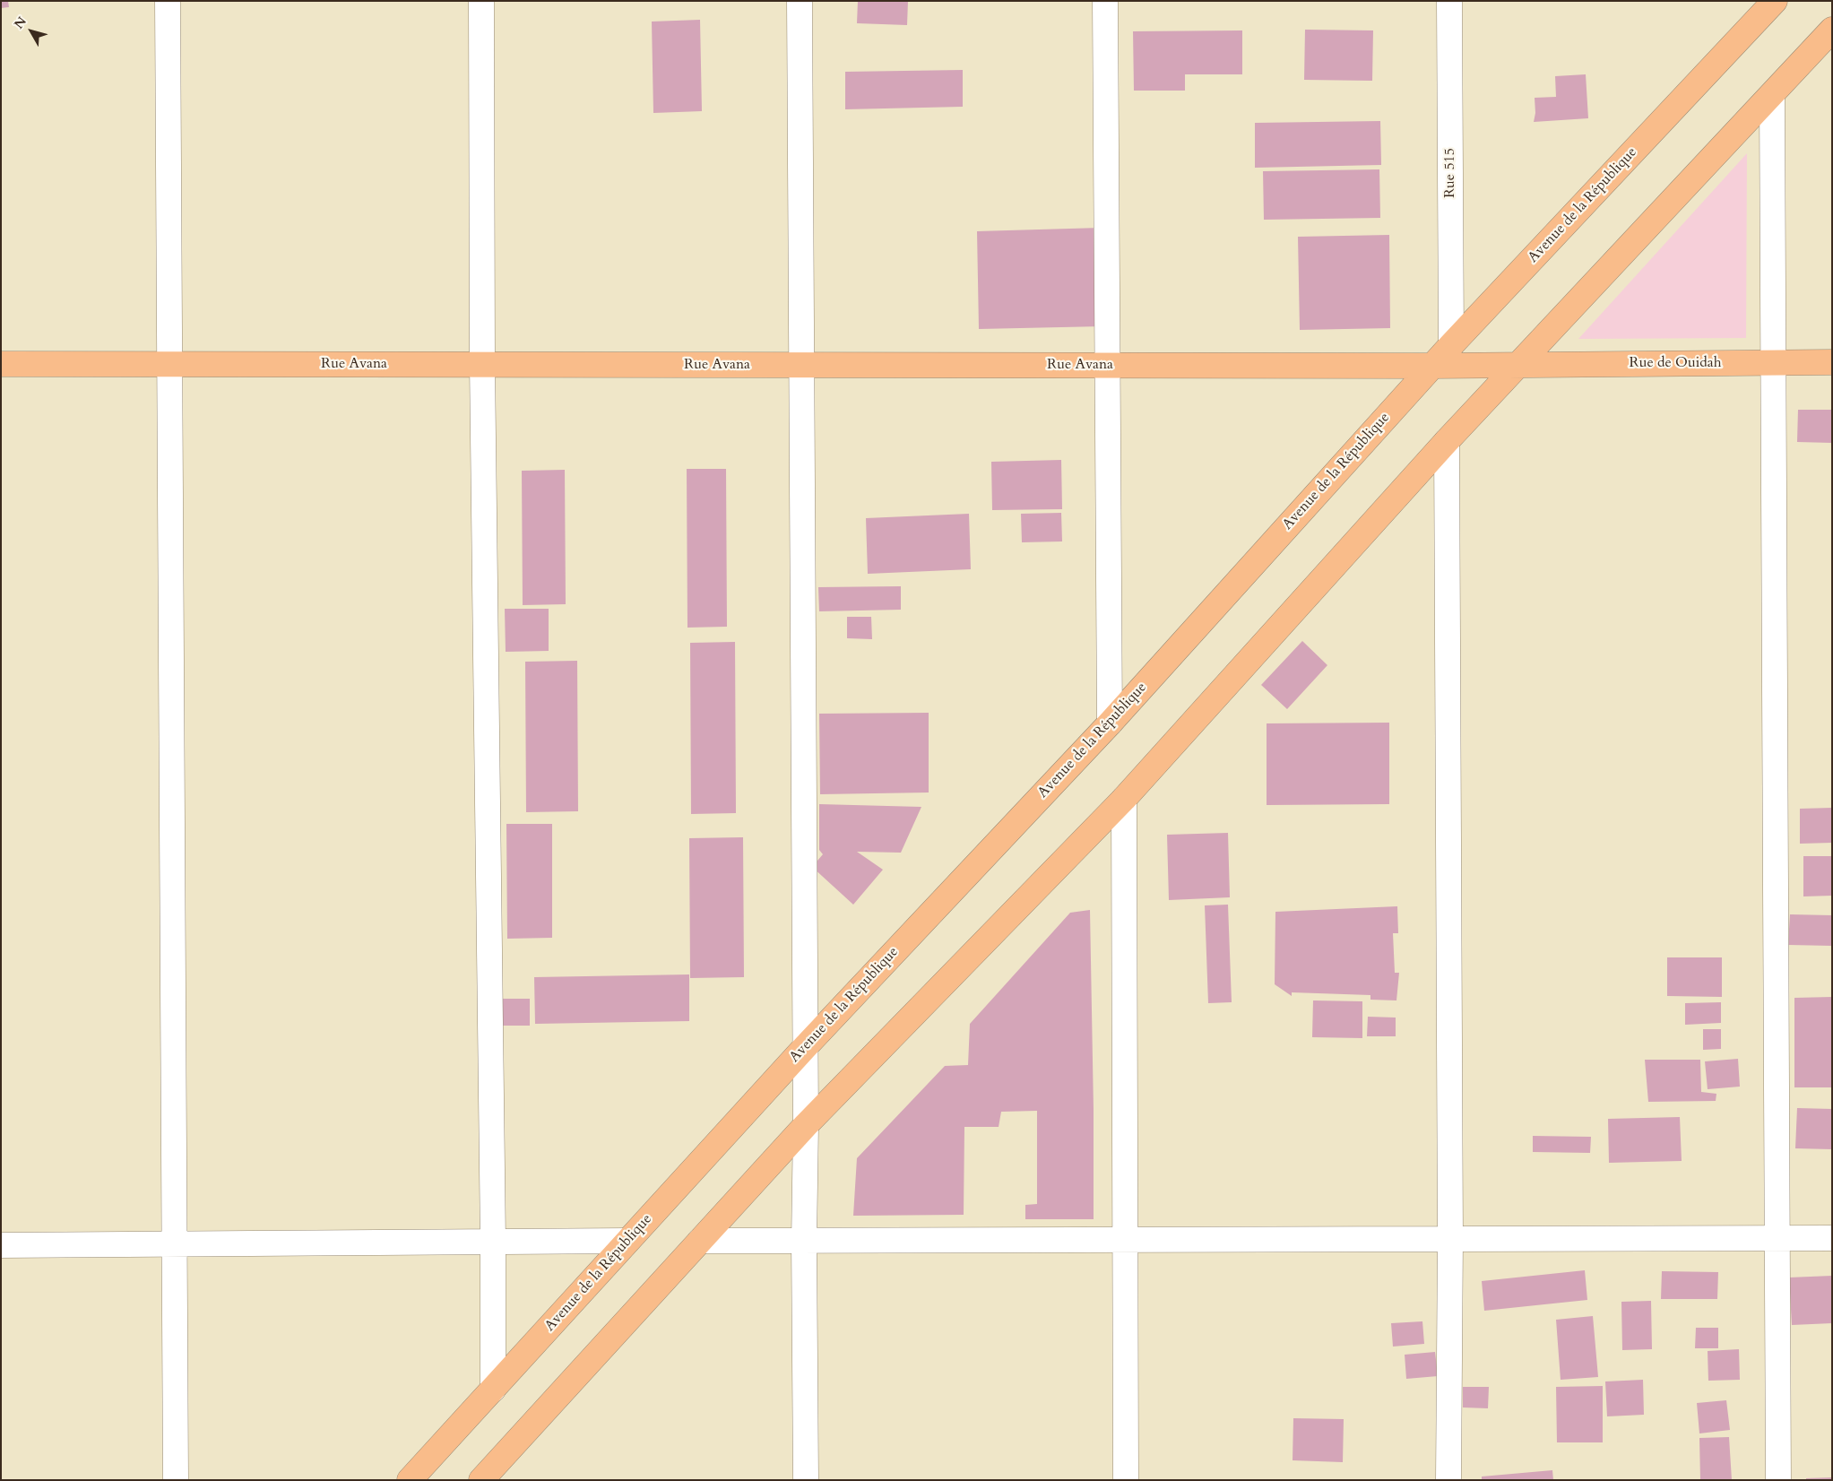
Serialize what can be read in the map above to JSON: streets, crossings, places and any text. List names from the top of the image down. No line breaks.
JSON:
{"streets":{"main road":["Avenue de la République","Rue de Ouidah","Rue Avana"],"street":["Rue 515"]},"crossings":[["Rue 515","Avenue de la République"],["Avenue de la République","Rue de Ouidah"],["Avenue de la République","Rue Avana"],["Rue de Ouidah","Rue Avana"]],"north":"top left"}
